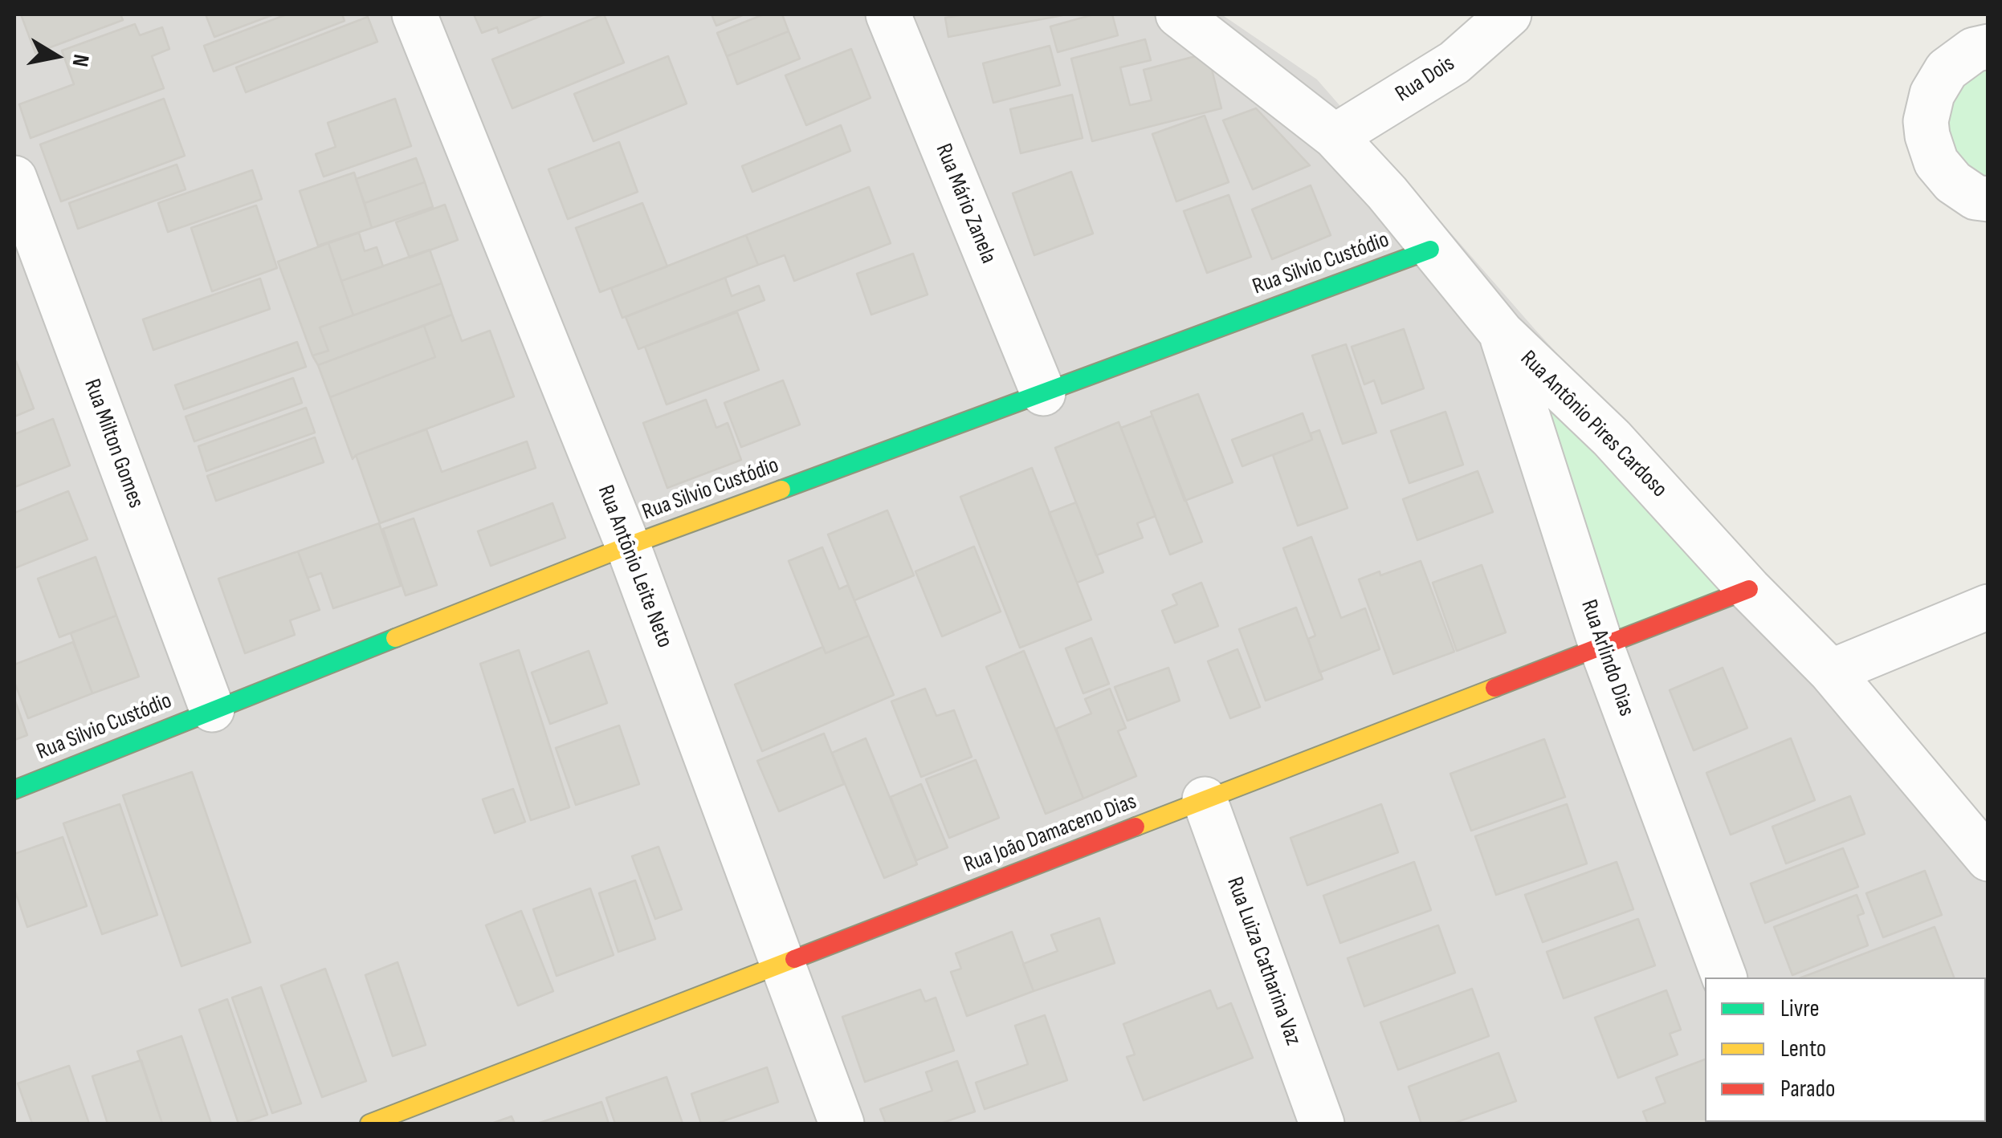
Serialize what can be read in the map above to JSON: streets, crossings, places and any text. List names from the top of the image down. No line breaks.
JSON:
{"streets":{"street":["Rua Dois","Rua Mário Zanela","Rua Silvio Custódio","Rua Antônio Pires Cardoso","Rua Milton Gomes","Rua Antônio Leite Neto","Rua Arlindo Dias","Rua João Damaceno Dias","Rua Luiza Catharina Vaz"]},"crossings":[["Rua Dois","Rua Antônio Pires Cardoso"],["Rua Mário Zanela","Rua Silvio Custódio"],["Rua Silvio Custódio","Rua Antônio Pires Cardoso"],["Rua Silvio Custódio","Rua Milton Gomes"],["Rua Silvio Custódio","Rua Antônio Leite Neto"],["Rua Antônio Pires Cardoso","Rua Arlindo Dias"],["Rua Antônio Pires Cardoso","Rua João Damaceno Dias"],["Rua Antônio Leite Neto","Rua João Damaceno Dias"],["Rua Arlindo Dias","Rua João Damaceno Dias"],["Rua João Damaceno Dias","Rua Luiza Catharina Vaz"]],"legend":["Livre","Lento","Parado"],"north":"right"}
